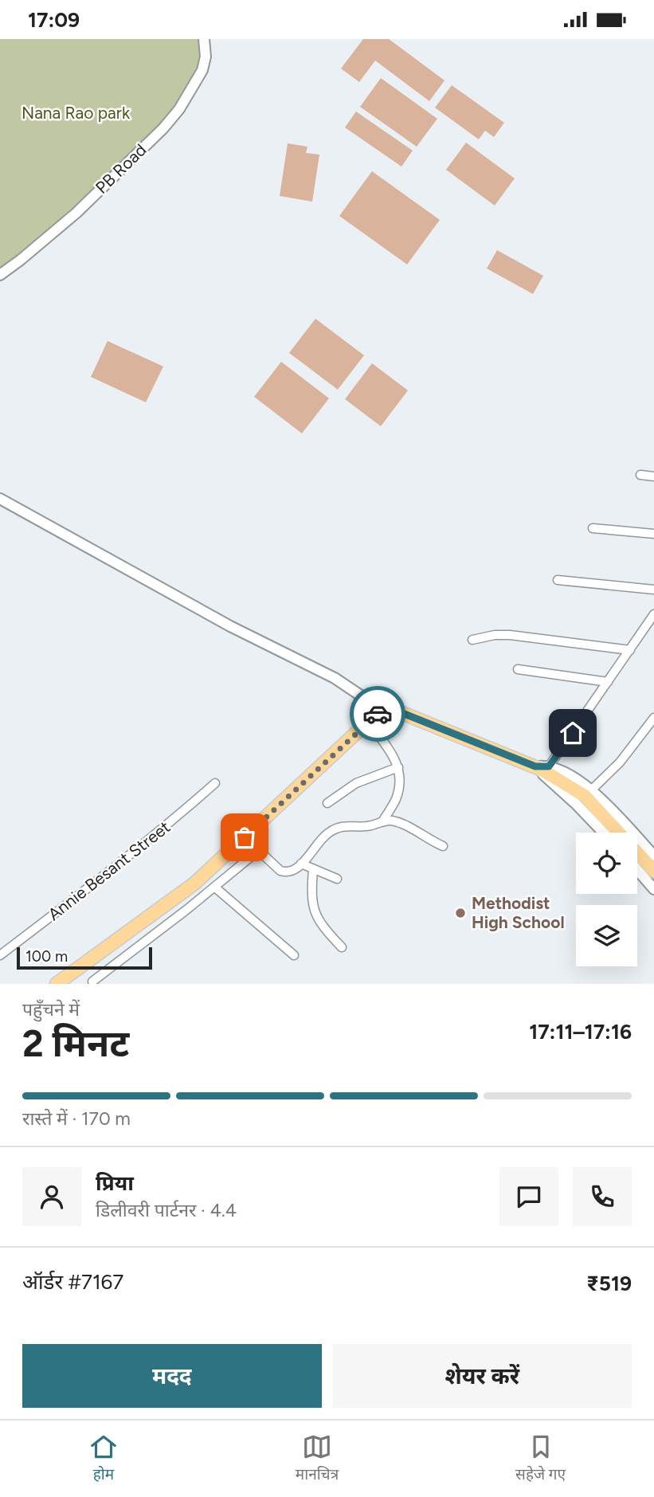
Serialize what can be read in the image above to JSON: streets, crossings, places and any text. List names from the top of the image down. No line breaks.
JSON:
{"streets":{"street":["PB Road","Annie Besant Street"]},"parks":["Nana Rao park"],"places":["Methodist High School"],"scale_bar":"100 m","page":{"status":"17:09","scale":"100 m","heading":["2 मिनट","पहुँचने में","17:11–17:16"],"panel":["प्रिया","डिलीवरी पार्टनर · 4.4","ऑर्डर #7167","₹519"],"bar":"रास्ते में · 170 m","buttons":["मदद","शेयर करें"],"tabs":["होम","मानचित्र","सहेजे गए"]}}
